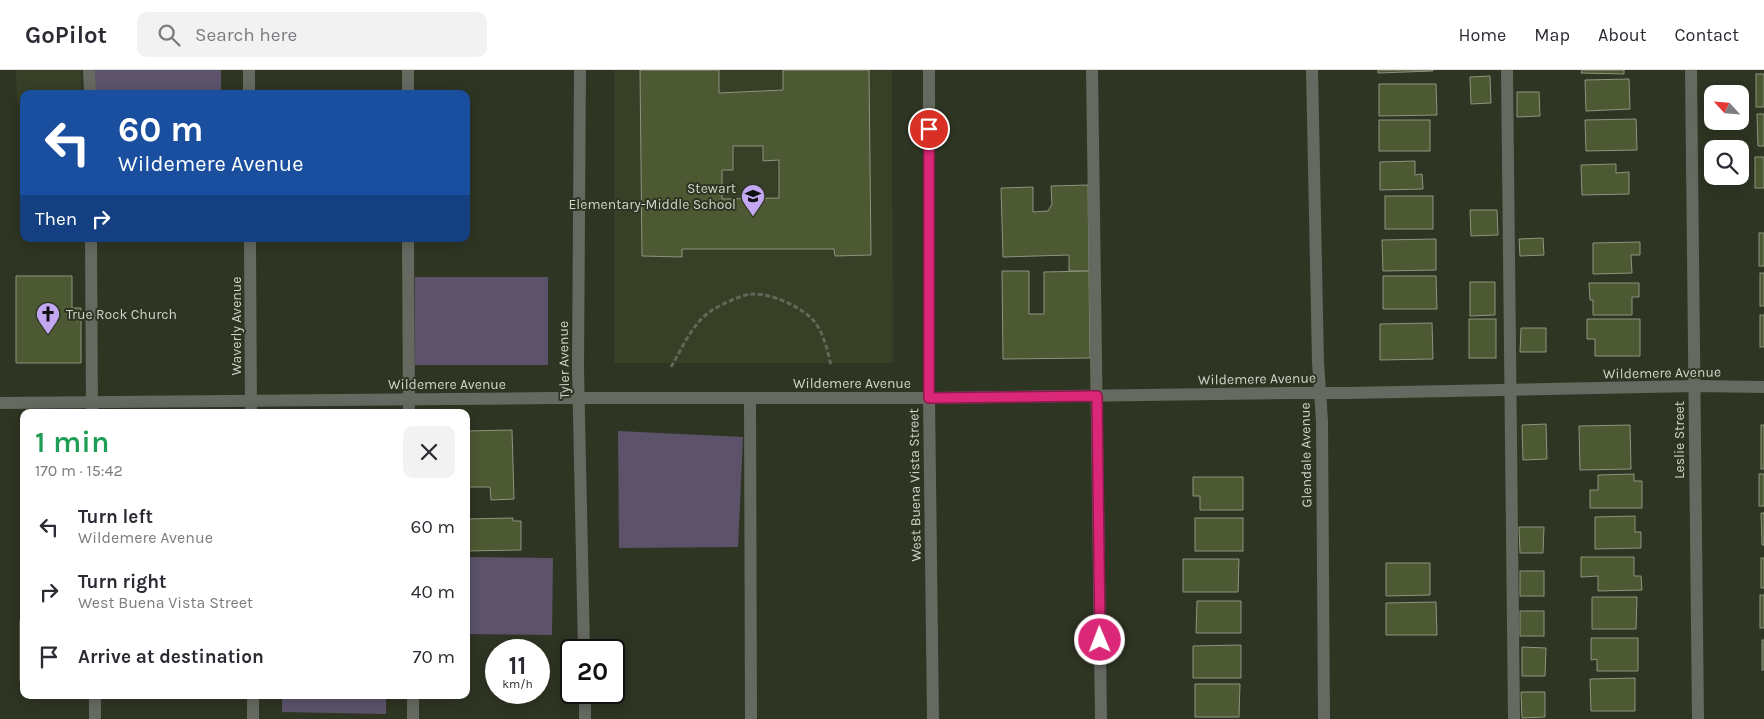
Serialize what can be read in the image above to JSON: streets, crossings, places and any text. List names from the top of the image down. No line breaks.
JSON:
{"streets":{"street":["Waverly Avenue","Tyler Avenue","Wildemere Avenue","Leslie Street","Glendale Avenue","West Buena Vista Street"]},"crossings":[["Waverly Avenue","Wildemere Avenue"],["Tyler Avenue","Wildemere Avenue"],["Wildemere Avenue","Leslie Street"],["Wildemere Avenue","Glendale Avenue"],["Wildemere Avenue","West Buena Vista Street"]],"places":{"school or university":["Stewart Elementary-Middle School"],"church":["True Rock Church"]},"north":"top left","page":{"header":"GoPilot","search":"Search here","nav":["Home","Map","About","Contact"],"turn":["60 m","Wildemere Avenue"],"then":"Then","heading":["1 min","170 m · 15:42"],"list":[{"name":"Turn left","note":"Wildemere Avenue","value":"60 m"},{"name":"Turn right","note":"West Buena Vista Street","value":"40 m"},{"name":"Arrive at destination","value":"70 m"}],"speed":"11 km/h","limit":"20"}}
